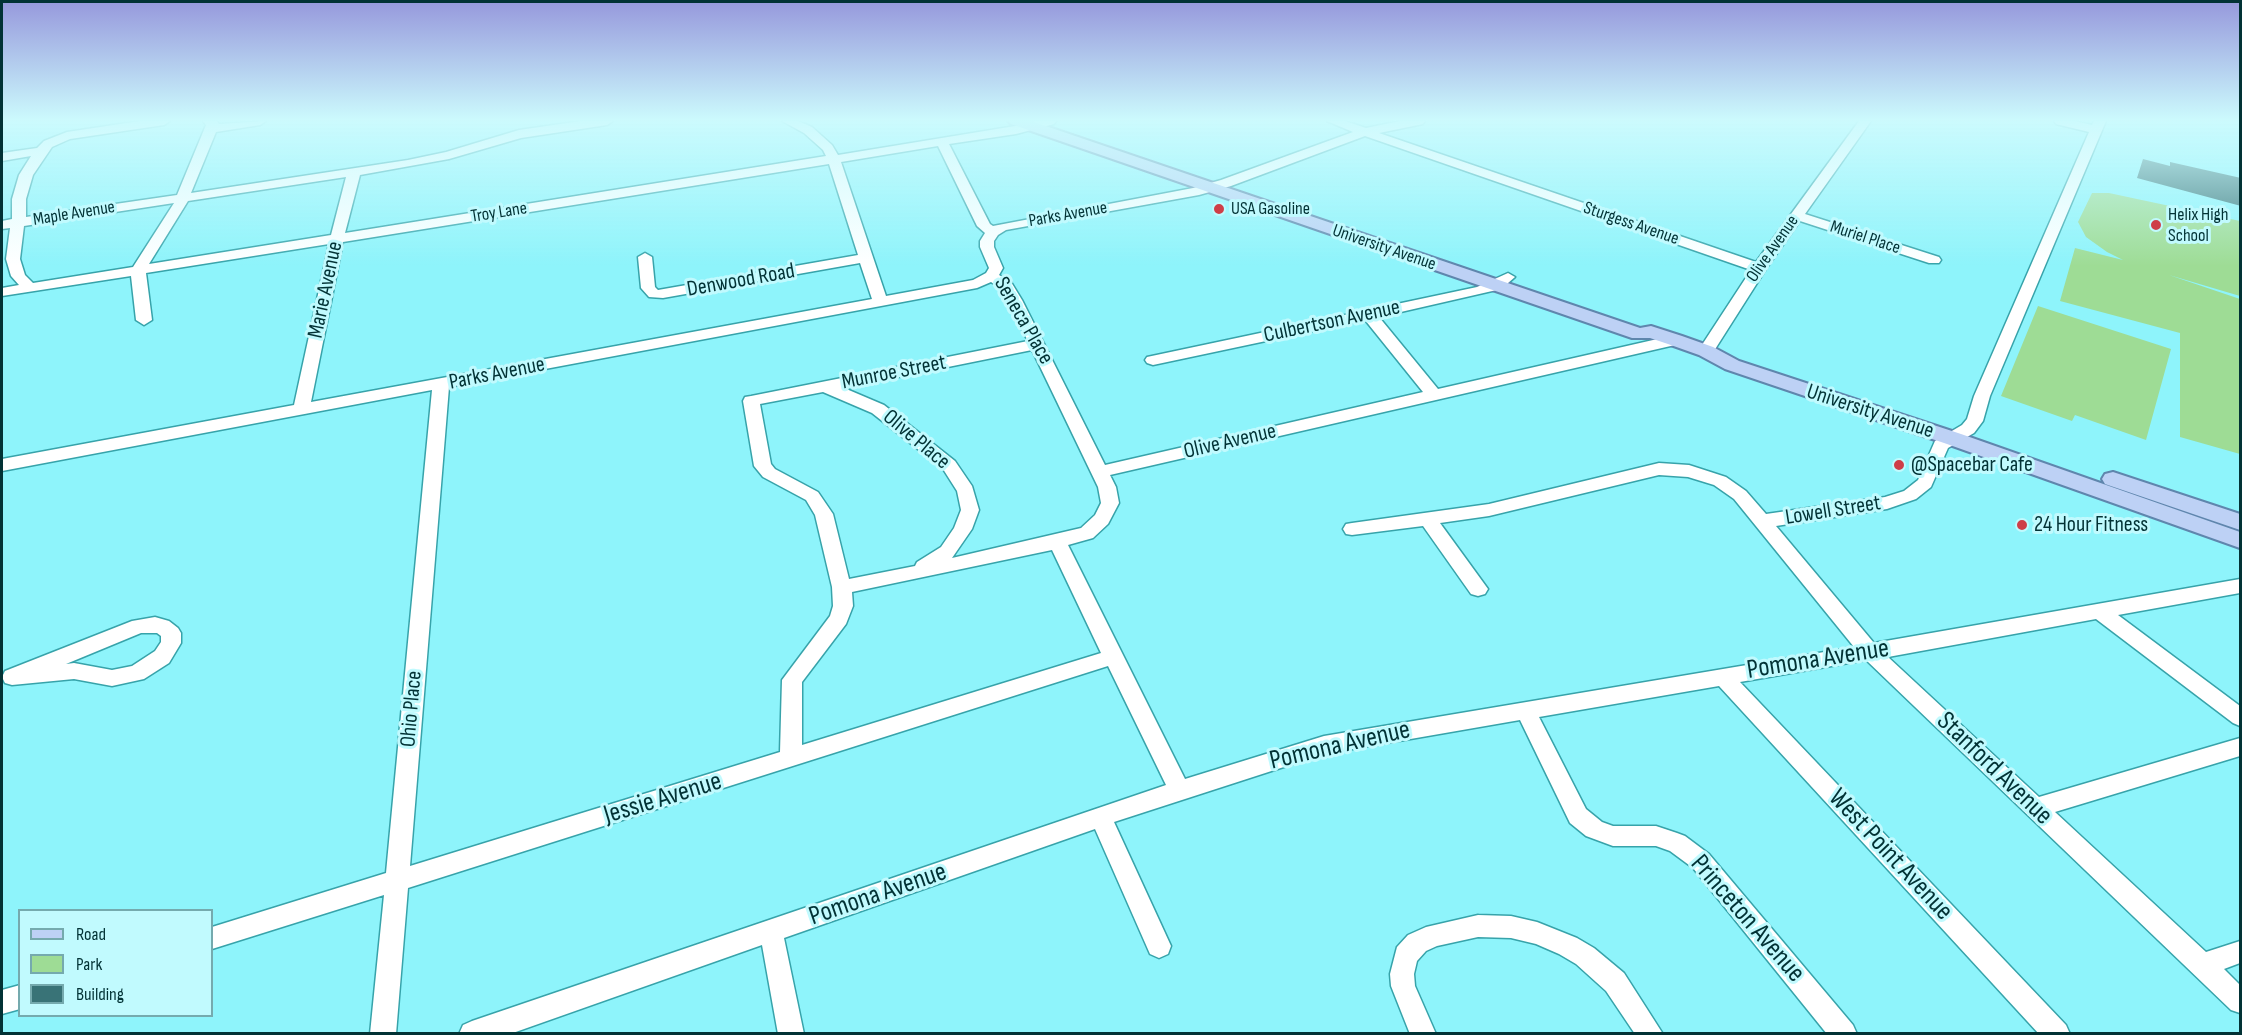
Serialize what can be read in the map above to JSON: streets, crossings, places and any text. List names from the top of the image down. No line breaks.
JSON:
{"streets":{"main road":["University Avenue"],"street":["Troy Lane","Maple Avenue","Parks Avenue","Sturgess Avenue","Muriel Place","Olive Avenue","Denwood Road","Marie Avenue","Seneca Place","Culbertson Avenue","Munroe Street","Olive Place","Lowell Street","Pomona Avenue","Ohio Place","Stanford Avenue","Jessie Avenue","West Point Avenue","Princeton Avenue"]},"crossings":[["Troy Lane","Marie Avenue"],["Maple Avenue","Marie Avenue"],["Parks Avenue","University Avenue"],["Parks Avenue","Marie Avenue"],["Parks Avenue","Seneca Place"],["Parks Avenue","Ohio Place"],["Sturgess Avenue","Olive Avenue"],["Muriel Place","Olive Avenue"],["University Avenue","Olive Avenue"],["University Avenue","Culbertson Avenue"],["University Avenue","Lowell Street"],["Olive Avenue","Seneca Place"],["Seneca Place","Munroe Street"],["Munroe Street","Olive Place"],["Lowell Street","Stanford Avenue"],["Pomona Avenue","Stanford Avenue"],["Pomona Avenue","West Point Avenue"],["Pomona Avenue","Princeton Avenue"],["Ohio Place","Jessie Avenue"]],"places":["USA Gasoline","Helix High School","@Spacebar Cafe","24 Hour Fitness"],"legend":["Road","Park","Building"]}
